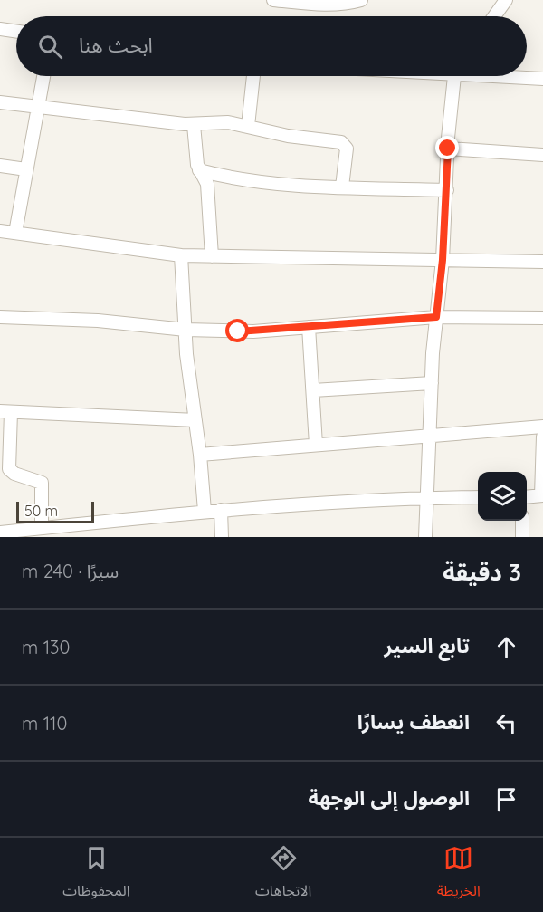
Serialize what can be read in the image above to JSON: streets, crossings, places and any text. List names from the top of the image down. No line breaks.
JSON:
{"scale_bar":"50 m","page":{"search":"ابحث هنا","scale":"50 m","heading":["3 دقيقة","سيرًا · 240 m"],"list":[["تابع السير","130 m"],["انعطف يسارًا","110 m"],"الوصول إلى الوجهة"],"nav":["الخريطة","الاتجاهات","المحفوظات"]}}
